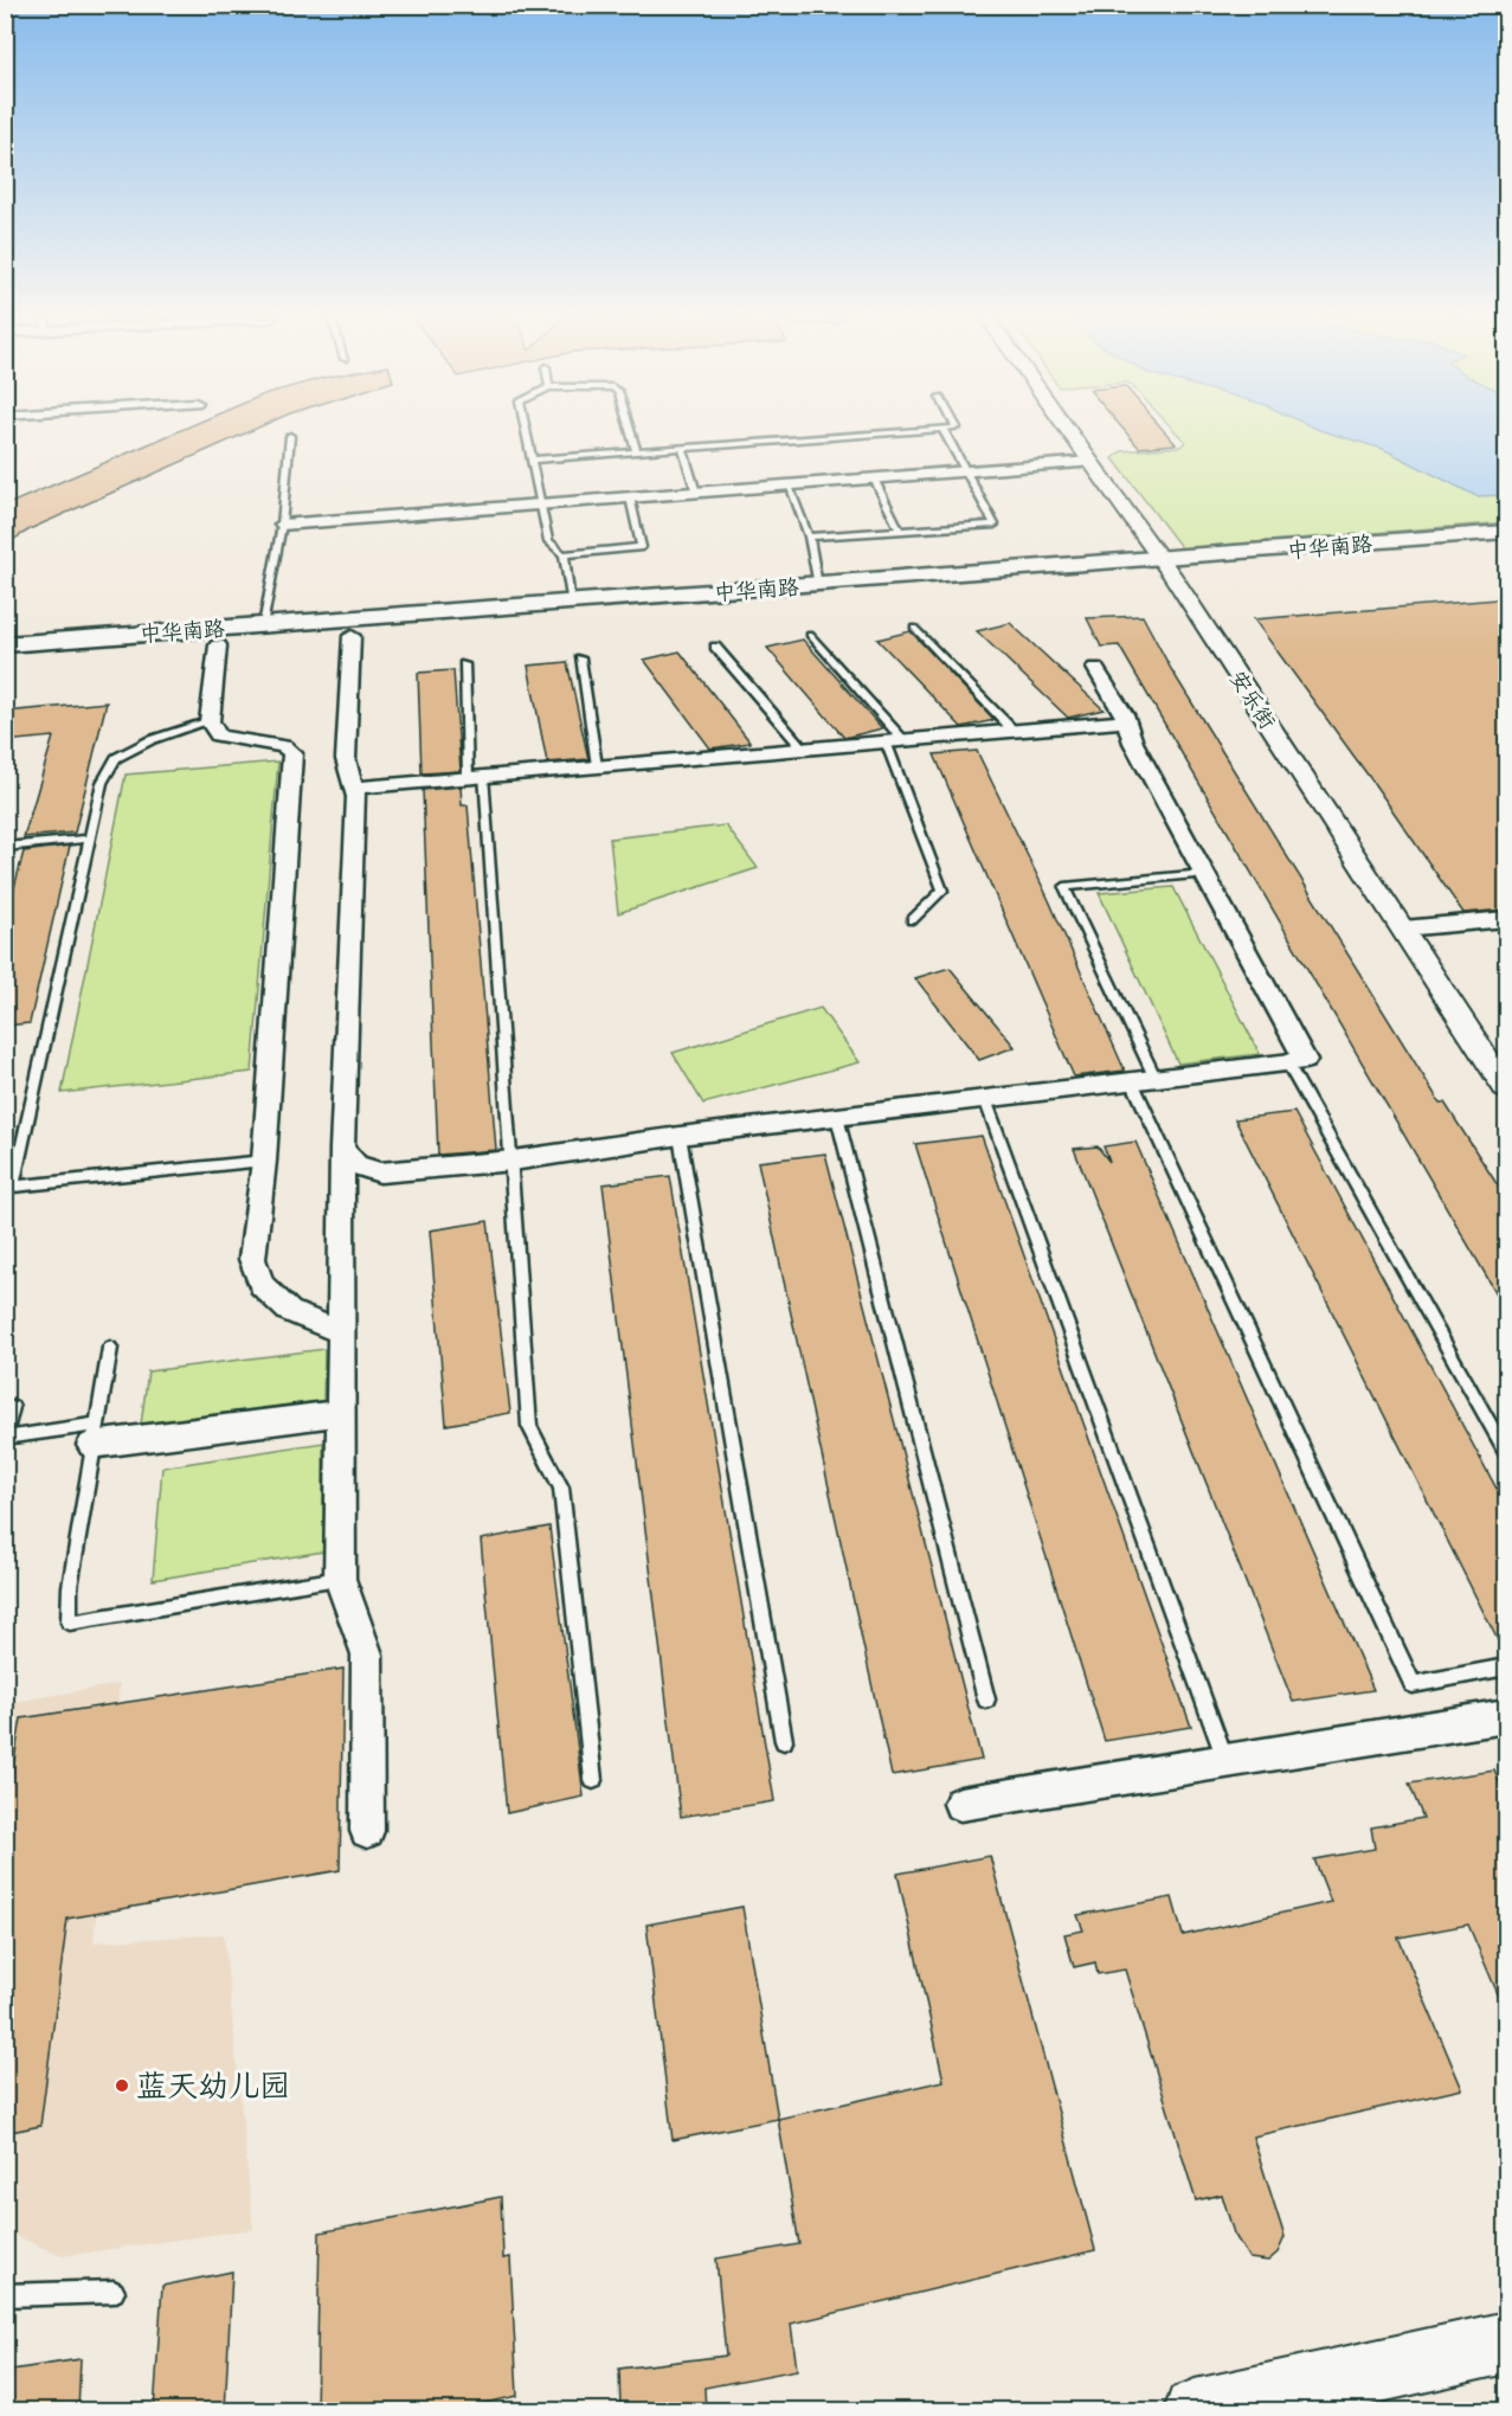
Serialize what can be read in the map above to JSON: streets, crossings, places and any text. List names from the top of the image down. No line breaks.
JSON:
{"streets":{"main road":["中华南路"],"street":["安乐街"]},"crossings":[["中华南路","安乐街"]],"places":["蓝天幼儿园"]}
